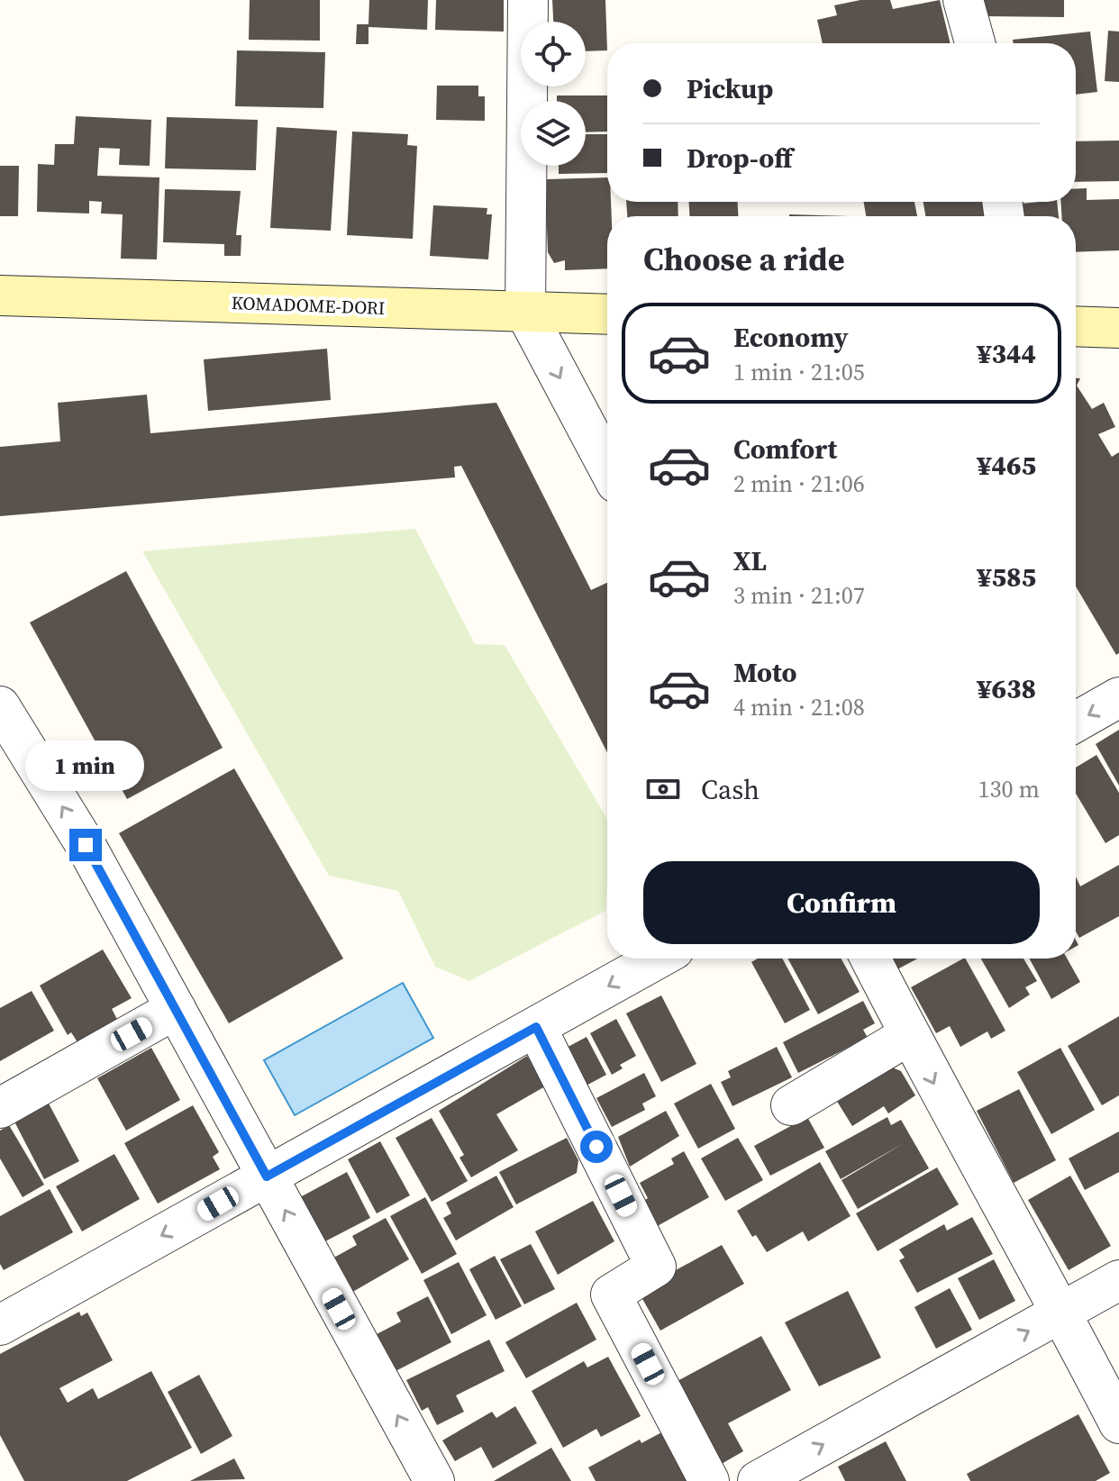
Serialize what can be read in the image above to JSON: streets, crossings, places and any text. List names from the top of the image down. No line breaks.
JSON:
{"streets":{"street":["KOMADOME-DORI"]},"page":{"banner":["Pickup","Drop-off"],"heading":"Choose a ride","list":[{"name":"Economy","note":"1 min · 21:05","value":"¥344"},{"name":"Comfort","note":"2 min · 21:06","value":"¥465"},{"name":"XL","note":"3 min · 21:07","value":"¥585"},{"name":"Moto","note":"4 min · 21:08","value":"¥638"}],"bubble":"1 min","pay":["Cash","130 m"],"buttons":"Confirm"}}
